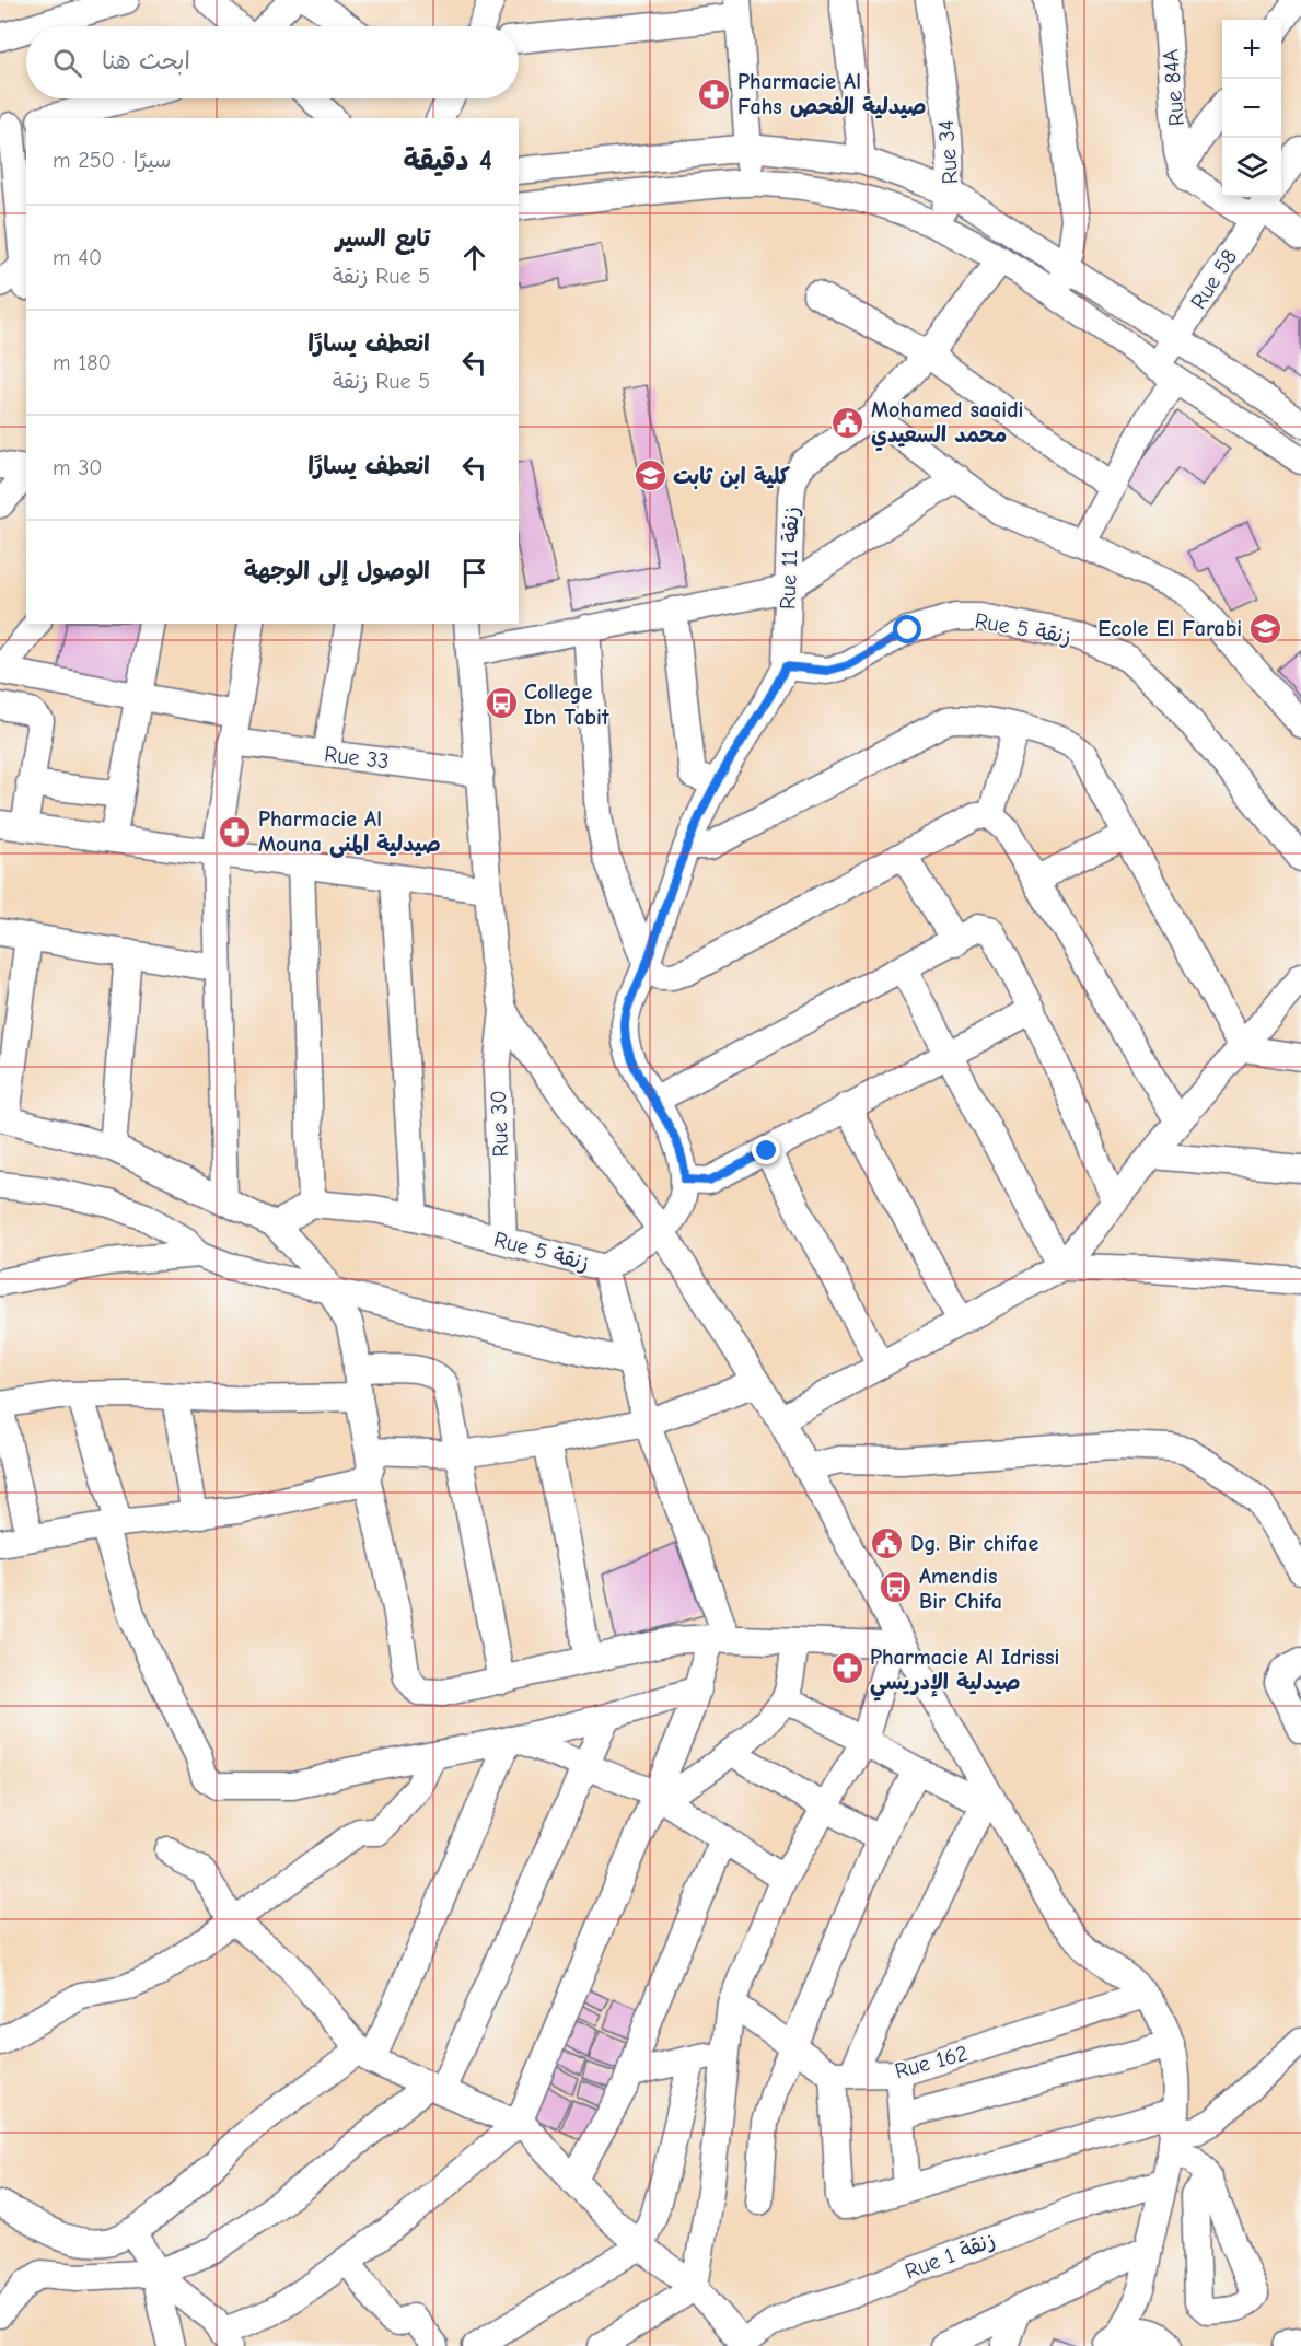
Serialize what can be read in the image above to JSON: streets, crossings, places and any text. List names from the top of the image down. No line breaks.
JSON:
{"streets":{"street":["Rue 84A","Rue 34","Rue 58","Rue 11 زنقة","Rue 5 زنقة","Rue 33","Rue 30","Rue 162","Rue 1 زنقة"]},"crossings":[["Rue 11 زنقة","Rue 5 زنقة"],["Rue 5 زنقة","Rue 30"]],"places":{"pharmacy":["Pharmacie Al Fahs صيدلية الفحص","Pharmacie Al Mouna صيدلية المنى","Pharmacie Al Idrissi صيدلية الإدريسي"],"public building":["Mohamed saaidi محمد السعيدي","Dg. Bir chifae"],"school or university":["كلية ابن ثابت","Ecole El Farabi"],"bus stop":["College Ibn Tabit","Amendis Bir Chifa"]},"page":{"map_buttons":["+","−"],"search":"ابحث هنا","heading":["4 دقيقة","سيرًا · 250 m"],"list":[["تابع السير","Rue 5 زنقة","40 m"],["انعطف يسارًا","Rue 5 زنقة","180 m"],["انعطف يسارًا","30 m"],"الوصول إلى الوجهة"]}}
